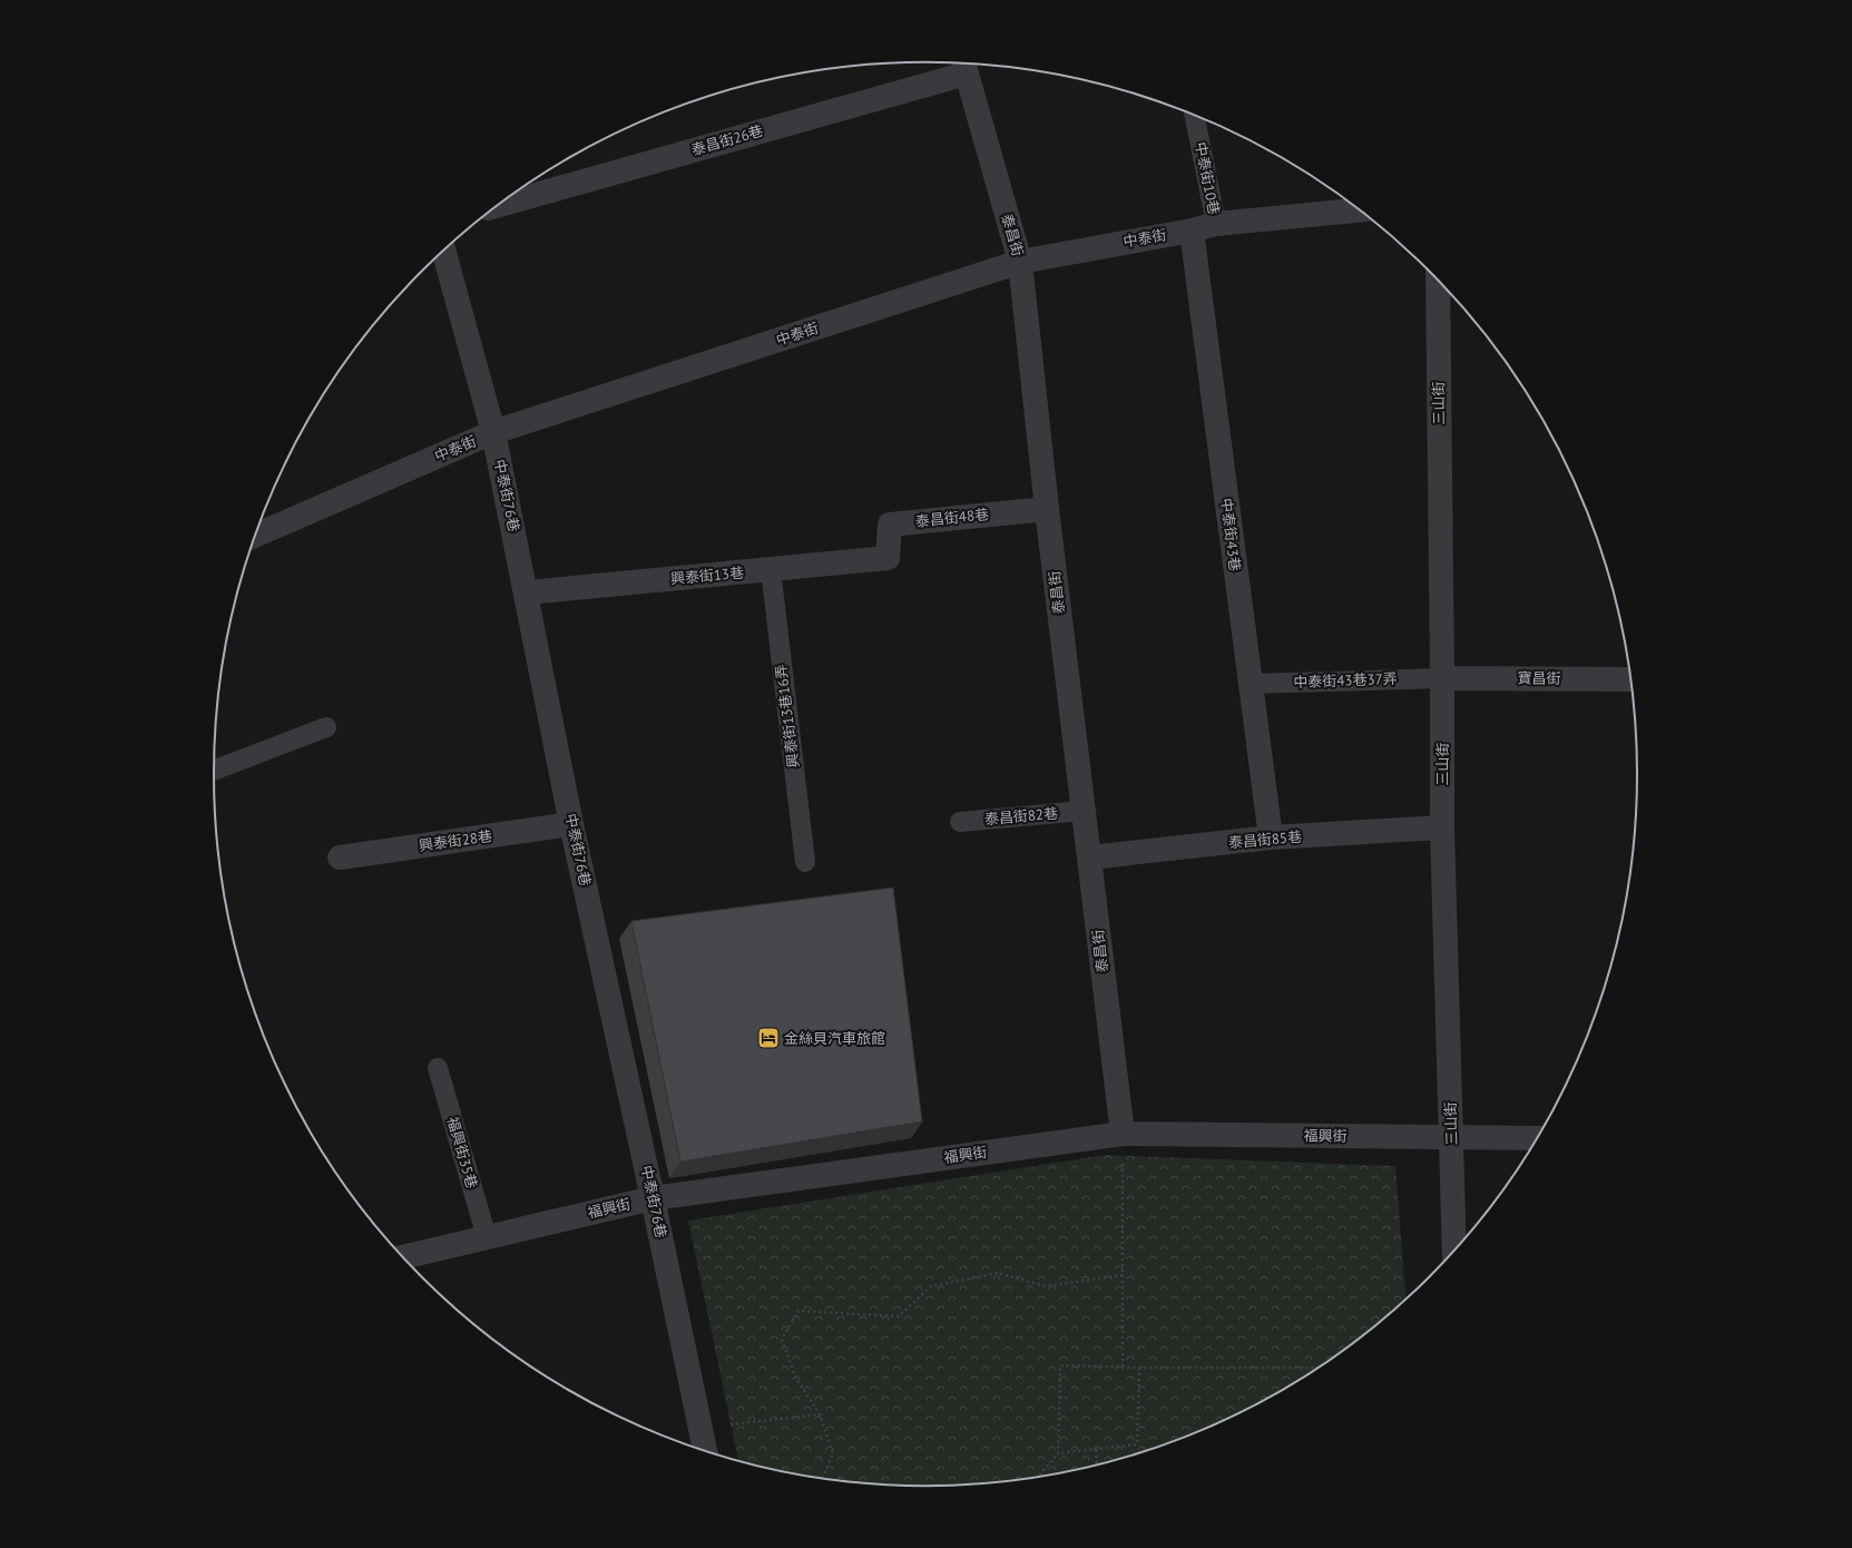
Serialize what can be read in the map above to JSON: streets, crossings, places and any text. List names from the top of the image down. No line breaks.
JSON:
{"streets":{"street":["泰昌街26巷","泰昌街","中泰街","三山街","中泰街76巷","泰昌街48巷","中泰街43巷","興泰街13巷","寶昌街","泰昌街85巷","興泰街28巷","福興街"],"lane":["中泰街10巷","中泰街43巷37弄","興泰街13巷16弄","泰昌街82巷","福興街35巷"]},"crossings":[["泰昌街26巷","泰昌街"],["中泰街10巷","中泰街"],["泰昌街","中泰街"],["泰昌街","泰昌街48巷"],["泰昌街","泰昌街82巷"],["泰昌街","泰昌街85巷"],["泰昌街","福興街"],["中泰街","中泰街76巷"],["中泰街","中泰街43巷"],["三山街","寶昌街"],["三山街","中泰街43巷37弄"],["三山街","泰昌街85巷"],["三山街","福興街"],["中泰街76巷","興泰街13巷"],["中泰街76巷","興泰街28巷"],["中泰街76巷","福興街"],["泰昌街48巷","興泰街13巷"],["中泰街43巷","中泰街43巷37弄"],["中泰街43巷","泰昌街85巷"],["興泰街13巷","興泰街13巷16弄"],["寶昌街","中泰街43巷37弄"],["福興街","福興街35巷"]],"places":{"hotel":["金絲貝汽車旅館"]}}
